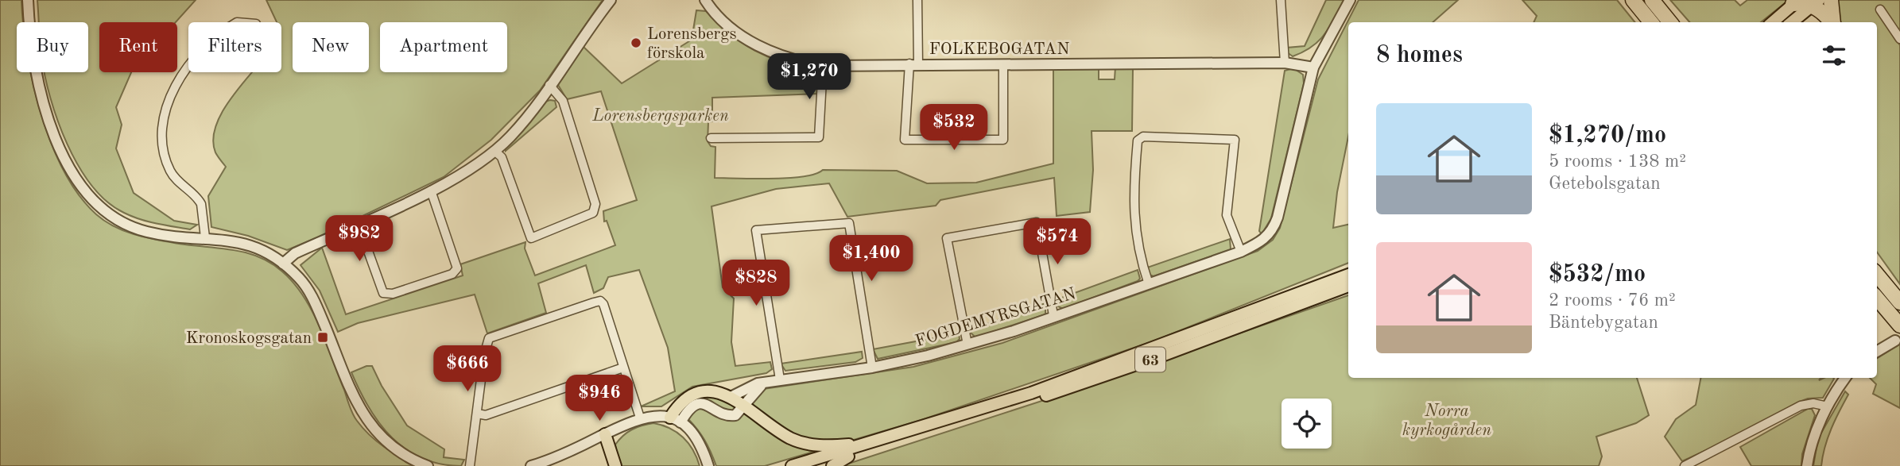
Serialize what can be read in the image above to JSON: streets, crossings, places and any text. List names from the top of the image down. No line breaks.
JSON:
{"streets":{"main road":["63"],"street":["FOLKEBOGATAN","FOGDEMYRSGATAN"]},"crossings":[["FOLKEBOGATAN","FOGDEMYRSGATAN"]],"parks":["Lorensbergsparken","Norra kyrkogården"],"places":{"other":["Lorensbergs förskola"],"transit":["Kronoskogsgatan"]},"page":{"chip":["Buy","Rent","Filters","New","Apartment"],"heading":"8 homes","price":["$1,270","$532","$982","$574","$1,400","$828","$666","$946"],"list":[{"name":"$1,270/mo","note":"5 rooms · 138 m² · Getebolsgatan"},{"name":"$532/mo","note":"2 rooms · 76 m² · Bäntebygatan"}]}}
